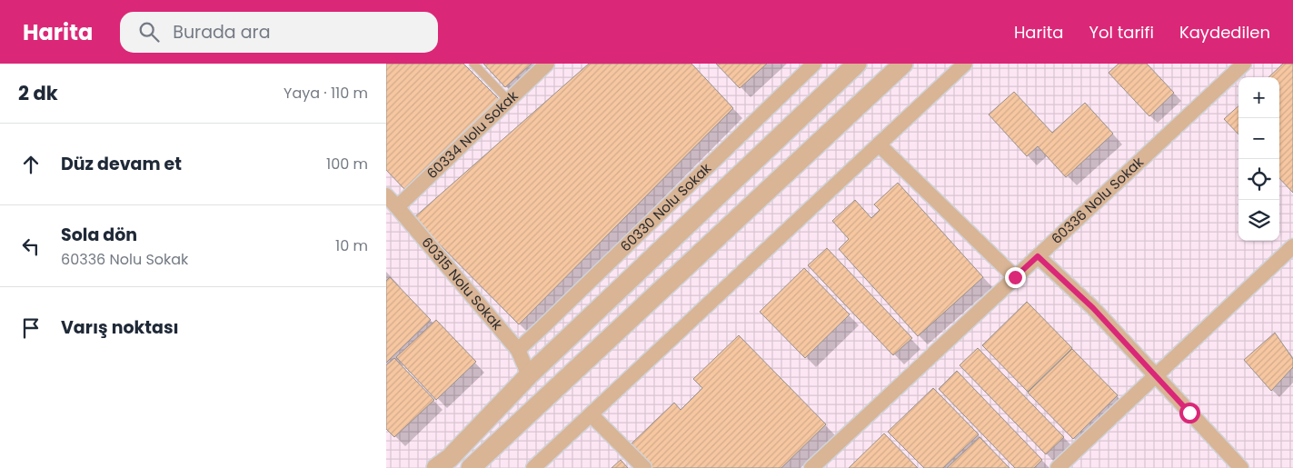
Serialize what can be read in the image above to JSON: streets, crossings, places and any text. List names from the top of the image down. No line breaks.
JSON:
{"streets":{"street":["60334 Nolu Sokak","60336 Nolu Sokak","60330 Nolu Sokak","60315 Nolu Sokak"]},"crossings":[["60334 Nolu Sokak","60315 Nolu Sokak"],["60330 Nolu Sokak","60315 Nolu Sokak"]],"page":{"header":"Harita","search":"Burada ara","nav":["Harita","Yol tarifi","Kaydedilen"],"heading":["2 dk","Yaya · 110 m"],"map_buttons":["+","−"],"list":[["Düz devam et","100 m"],["Sola dön","60336 Nolu Sokak","10 m"],"Varış noktası"]}}
